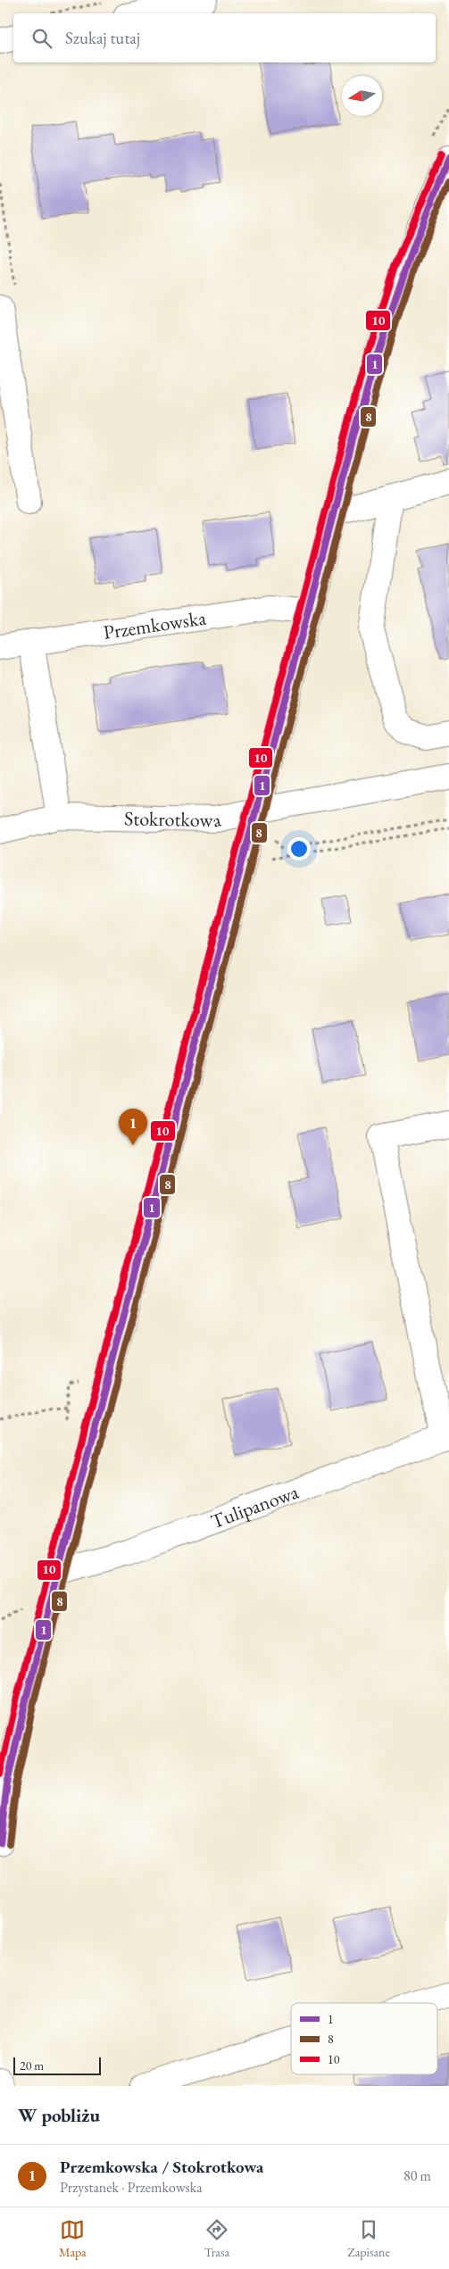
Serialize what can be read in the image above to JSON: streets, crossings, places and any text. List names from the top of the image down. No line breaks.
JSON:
{"streets":{"street":["Przemkowska","Stokrotkowa","Tulipanowa"]},"lines":["transit line 10","transit line 1","transit line 8"],"legend":["1","8","10"],"scale_bar":"20 m","north":"left","page":{"search":"Szukaj tutaj","pins":"1","scale":"20 m","heading":"W pobliżu","list":[{"mark":"1","name":"Przemkowska / Stokrotkowa","note":"Przystanek · Przemkowska","value":"80 m"}],"nav":["Mapa","Trasa","Zapisane"]}}
